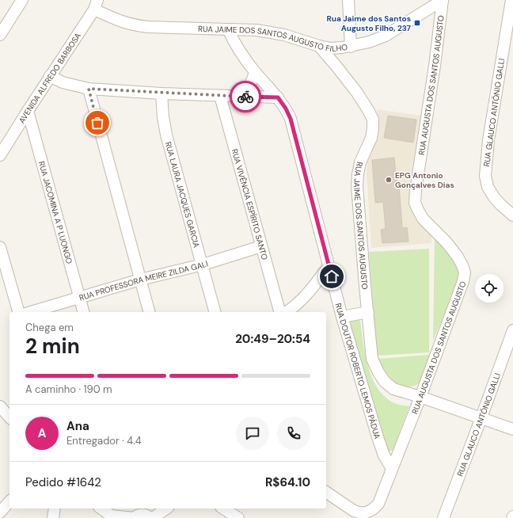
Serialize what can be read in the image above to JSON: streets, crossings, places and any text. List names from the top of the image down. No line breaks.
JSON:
{"streets":{"street":["RUA JAIME DOS SANTOS AUGUSTO FILHO","AVENIDA ALFREDO BARBOSA","RUA AUGUSTA DOS SANTOS AUGUSTO","RUA GLAUCO ANTÔNIO GALLI","RUA LAURA JACQUES GARCIA","RUA VIVÊNCIA ESPÍRITO SANTO","RUA JACOMINA A P LUONGO","RUA JAIME DOS SANTOS AUGUSTO","RUA PROFESSORA MEIRE ZILDA GALI","RUA DOUTOR ROBERTO LEMOS PÁDUA"]},"crossings":[["RUA JAIME DOS SANTOS AUGUSTO FILHO","AVENIDA ALFREDO BARBOSA"],["RUA JAIME DOS SANTOS AUGUSTO FILHO","RUA AUGUSTA DOS SANTOS AUGUSTO"],["RUA JAIME DOS SANTOS AUGUSTO FILHO","RUA JAIME DOS SANTOS AUGUSTO"],["RUA JAIME DOS SANTOS AUGUSTO FILHO","RUA DOUTOR ROBERTO LEMOS PÁDUA"],["AVENIDA ALFREDO BARBOSA","RUA JACOMINA A P LUONGO"],["RUA AUGUSTA DOS SANTOS AUGUSTO","RUA JAIME DOS SANTOS AUGUSTO"],["RUA AUGUSTA DOS SANTOS AUGUSTO","RUA DOUTOR ROBERTO LEMOS PÁDUA"],["RUA GLAUCO ANTÔNIO GALLI","RUA JAIME DOS SANTOS AUGUSTO"],["RUA LAURA JACQUES GARCIA","RUA PROFESSORA MEIRE ZILDA GALI"],["RUA VIVÊNCIA ESPÍRITO SANTO","RUA PROFESSORA MEIRE ZILDA GALI"],["RUA JACOMINA A P LUONGO","RUA PROFESSORA MEIRE ZILDA GALI"]],"places":{"transit":["Rua Jaime dos Santos Augusto Filho, 237"],"other":["EPG Antonio Gonçalves Dias"]},"page":{"heading":["2 min","Chega em","20:49–20:54"],"panel":["Ana","Entregador · 4.4","Pedido #1642","R$64.10"],"bar":"A caminho · 190 m","round":"A"}}
